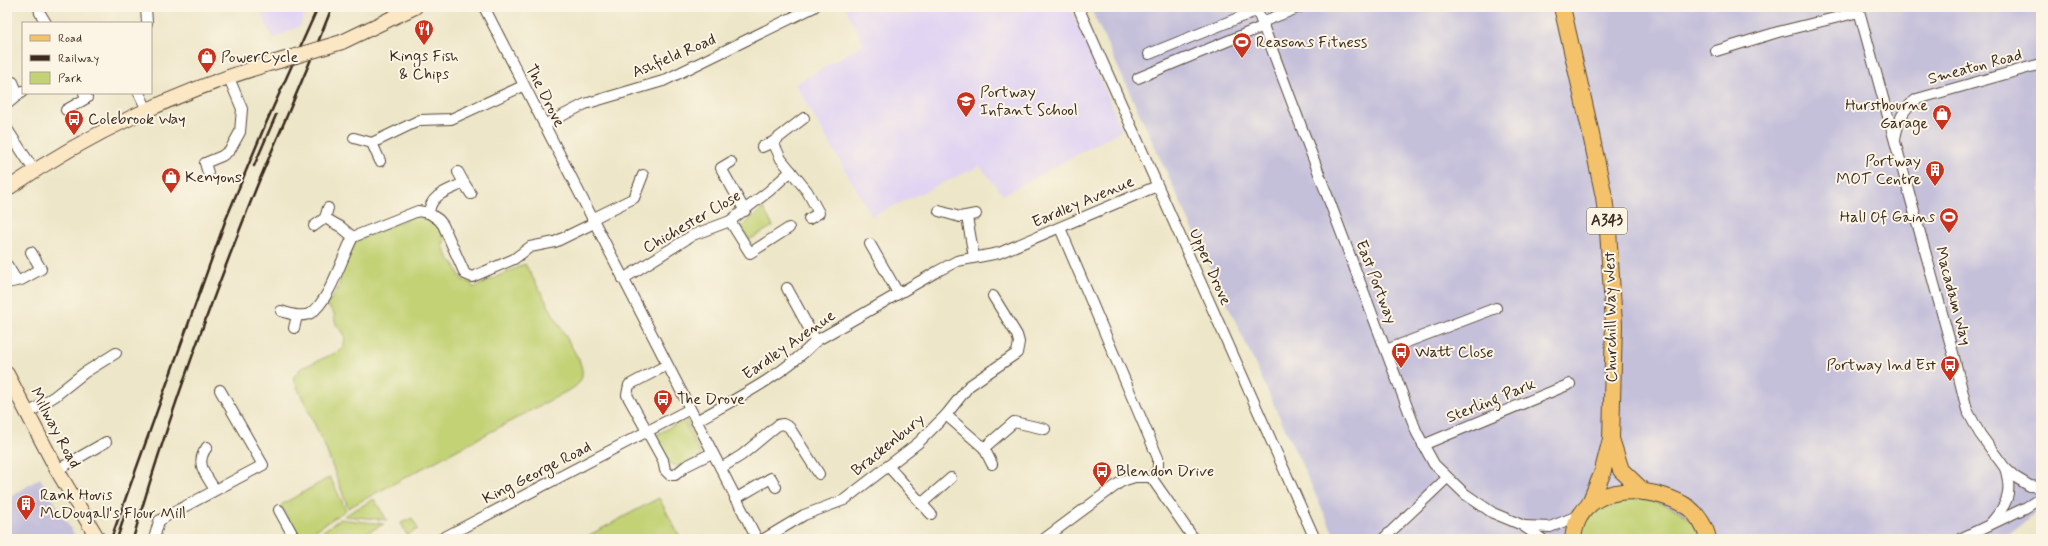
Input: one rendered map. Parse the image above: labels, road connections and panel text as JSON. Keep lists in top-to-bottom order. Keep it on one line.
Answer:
{"streets":{"main road":["A343","Churchill Way West","Millway Road"],"street":["Ashfield Road","Smeaton Road","The Drove","Eardley Avenue","Chichester Close","Upper Drove","East Portway","Macadam Way","Sterling Park","Brackenbury","King George Road"]},"crossings":[["Ashfield Road","The Drove"],["Smeaton Road","Macadam Way"],["The Drove","Eardley Avenue"],["The Drove","Chichester Close"],["The Drove","King George Road"],["Eardley Avenue","Upper Drove"],["East Portway","Sterling Park"]],"places":{"restaurant":["Kings Fish & Chips"],"sports":["Reasons Fitness","Hall Of Gains"],"shop":["PowerCycle","Hurstbourne Garage","Kenyons"],"school or university":["Portway Infant School"],"bus stop":["Colebrook Way","Watt Close","Portway Ind Est","The Drove","Blendon Drive"],"building":["Portway MOT Centre","Rank Hovis McDougall's Flour Mill"]},"legend":["Road","Railway","Park"]}
